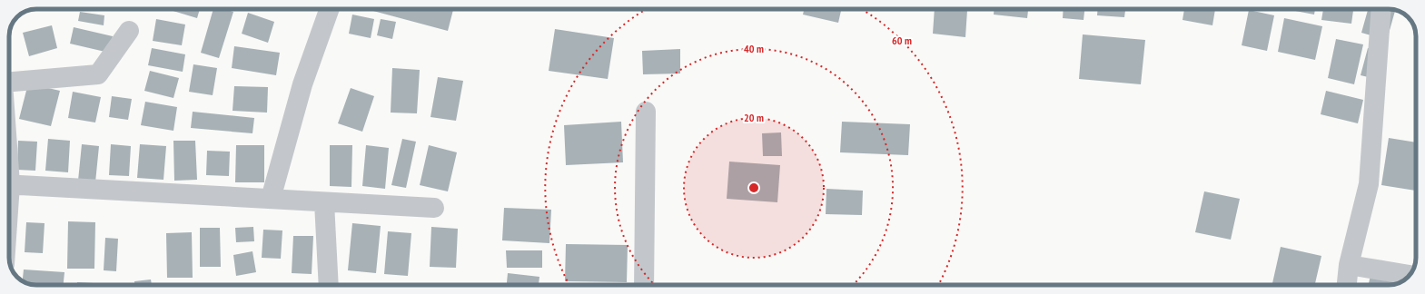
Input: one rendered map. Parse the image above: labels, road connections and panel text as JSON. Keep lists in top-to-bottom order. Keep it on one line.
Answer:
{"rings":["60 m","40 m","20 m"]}
